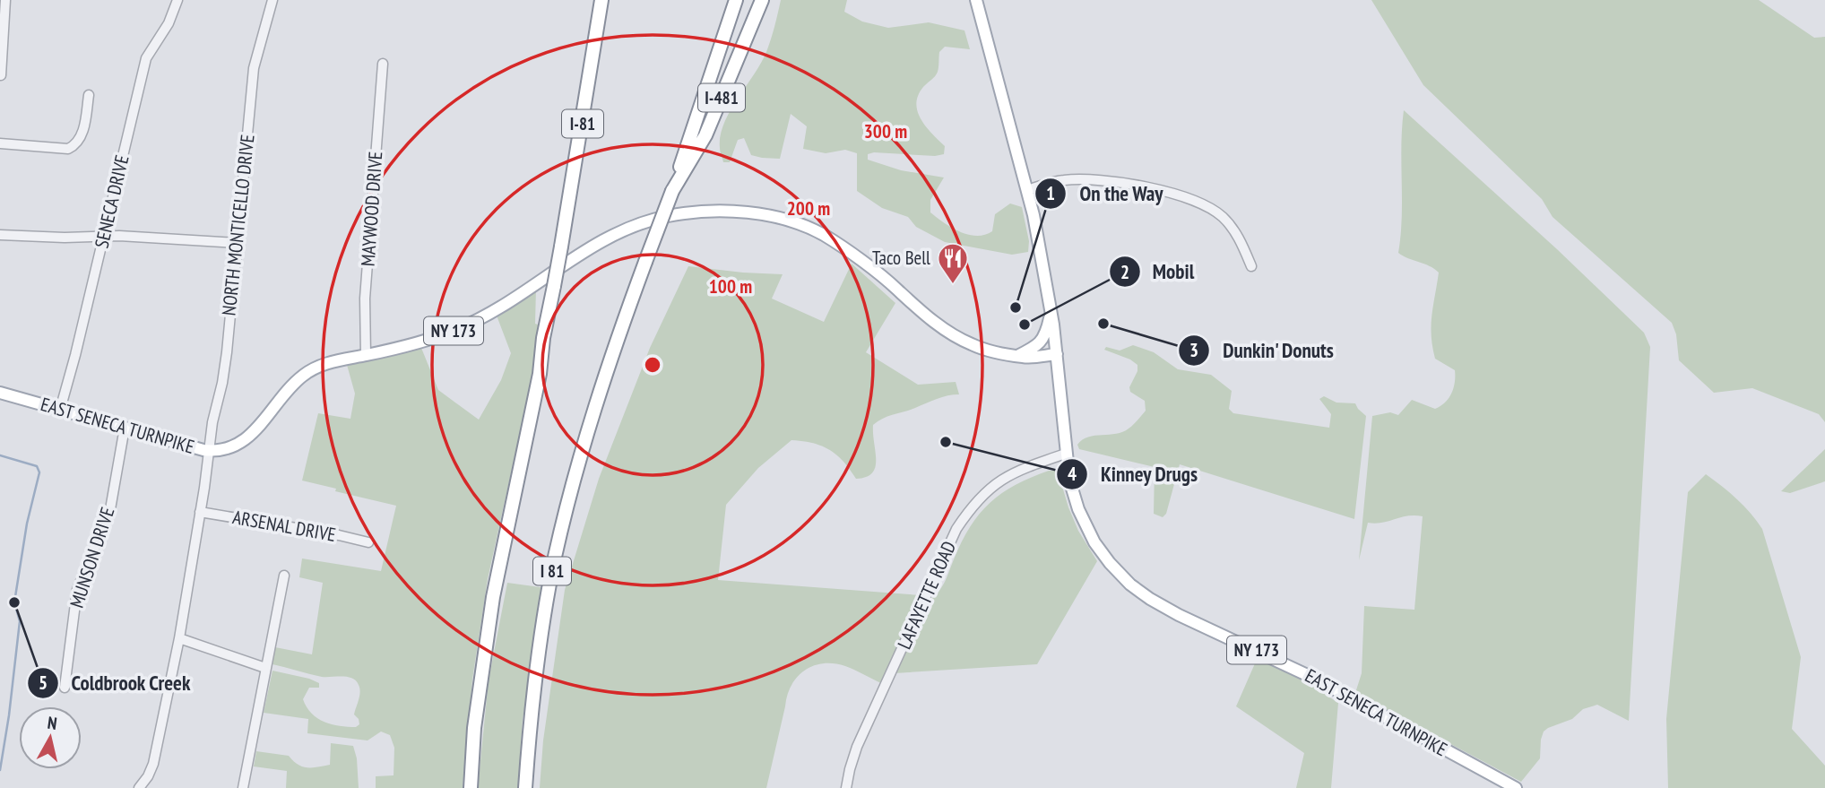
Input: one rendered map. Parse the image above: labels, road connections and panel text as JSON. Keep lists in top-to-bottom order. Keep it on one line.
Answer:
{"streets":{"highway":["I-481","I-81","I 81"],"main road":["NY 173","EAST SENECA TURNPIKE"],"street":["SENECA DRIVE","MAYWOOD DRIVE","NORTH MONTICELLO DRIVE","ARSENAL DRIVE","MUNSON DRIVE","LAFAYETTE ROAD"]},"crossings":[["I-481","I 81"],["SENECA DRIVE","EAST SENECA TURNPIKE"],["MAYWOOD DRIVE","EAST SENECA TURNPIKE"],["NORTH MONTICELLO DRIVE","EAST SENECA TURNPIKE"],["NORTH MONTICELLO DRIVE","ARSENAL DRIVE"],["EAST SENECA TURNPIKE","MUNSON DRIVE"],["EAST SENECA TURNPIKE","LAFAYETTE ROAD"]],"places":{"restaurant":["Taco Bell"],"other":["On the Way","Dunkin' Donuts","Mobil","Kinney Drugs","Coldbrook Creek"]},"north":"top","rings":["300 m","200 m","100 m"]}
